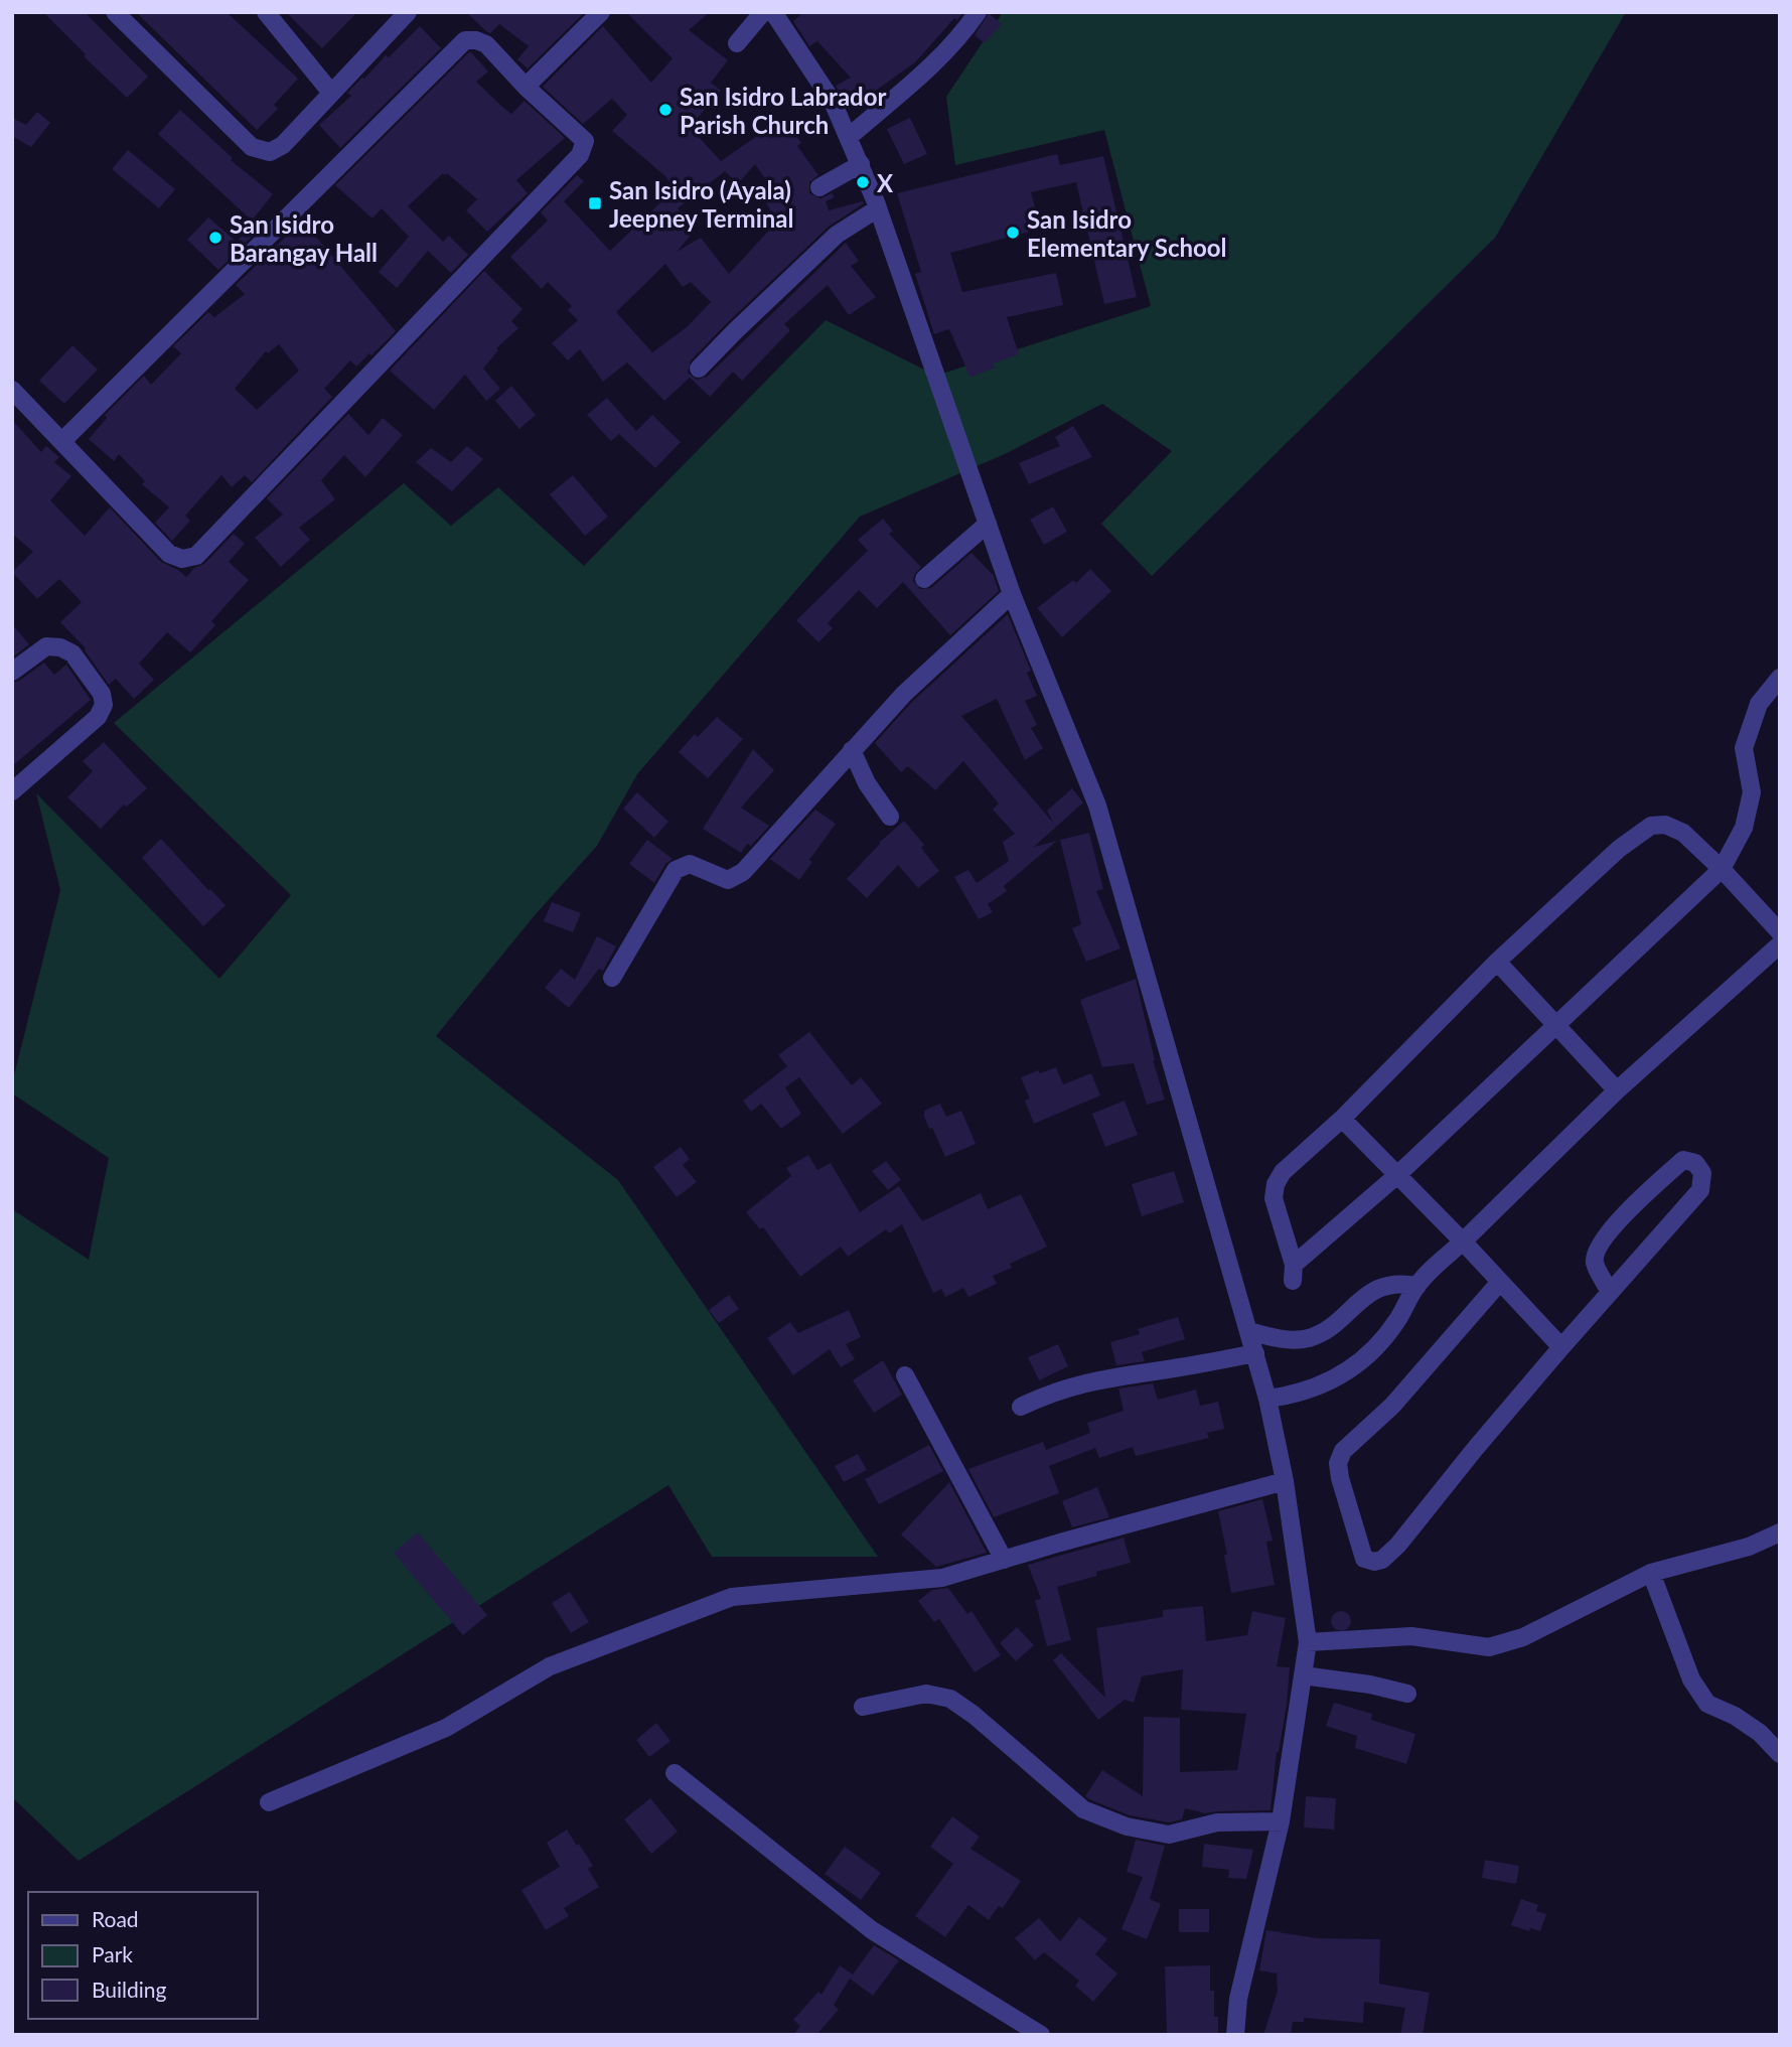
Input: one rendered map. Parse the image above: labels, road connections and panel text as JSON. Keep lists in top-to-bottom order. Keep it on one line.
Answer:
{"places":{"other":["San Isidro Labrador Parish Church","X","San Isidro Elementary School","San Isidro Barangay Hall"],"transit":["San Isidro (Ayala) Jeepney Terminal"]},"legend":["Road","Park","Building"]}
